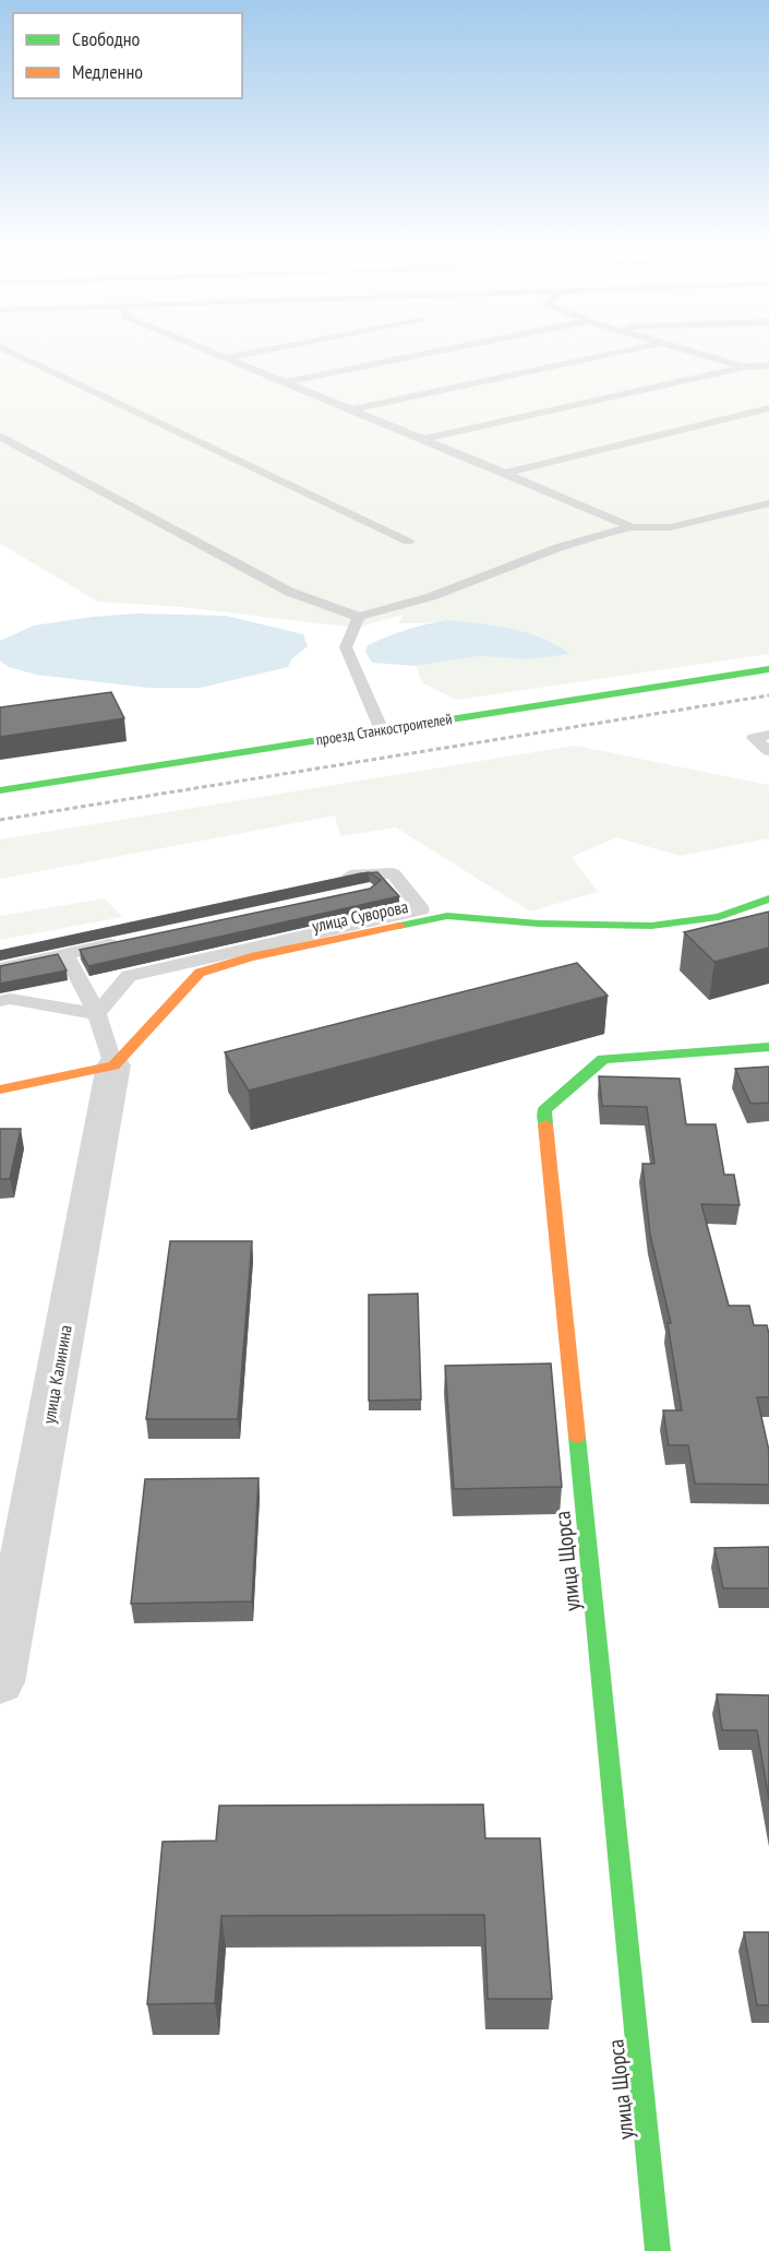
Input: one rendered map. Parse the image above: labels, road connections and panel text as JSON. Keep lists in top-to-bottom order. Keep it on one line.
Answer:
{"streets":{"street":["проезд Станкостроителей","улица Суворова","улица Калинина","улица Щорса"]},"crossings":[["улица Суворова","улица Калинина"]],"legend":["Свободно","Медленно"]}
